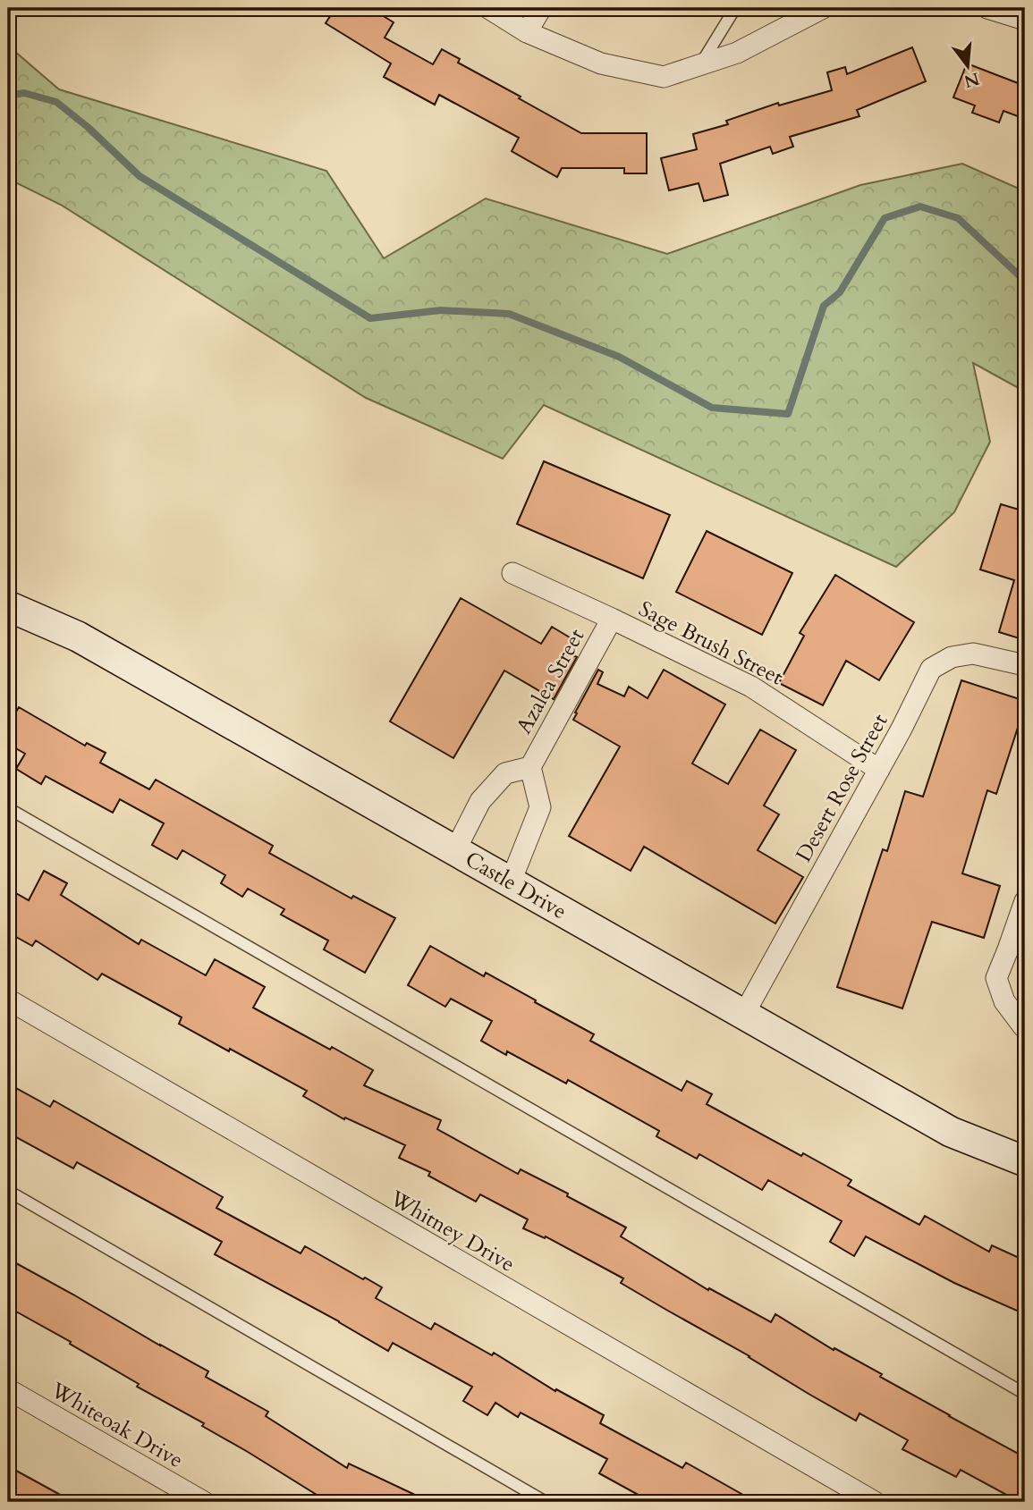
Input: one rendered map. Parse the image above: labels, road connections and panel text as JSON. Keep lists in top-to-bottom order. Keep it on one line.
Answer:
{"streets":{"main road":["Castle Drive"],"street":["Sage Brush Street","Azalea Street","Desert Rose Street","Whitney Drive","Whiteoak Drive"]},"crossings":[["Sage Brush Street","Azalea Street"],["Sage Brush Street","Desert Rose Street"],["Azalea Street","Castle Drive"],["Desert Rose Street","Castle Drive"]],"north":"bottom"}
